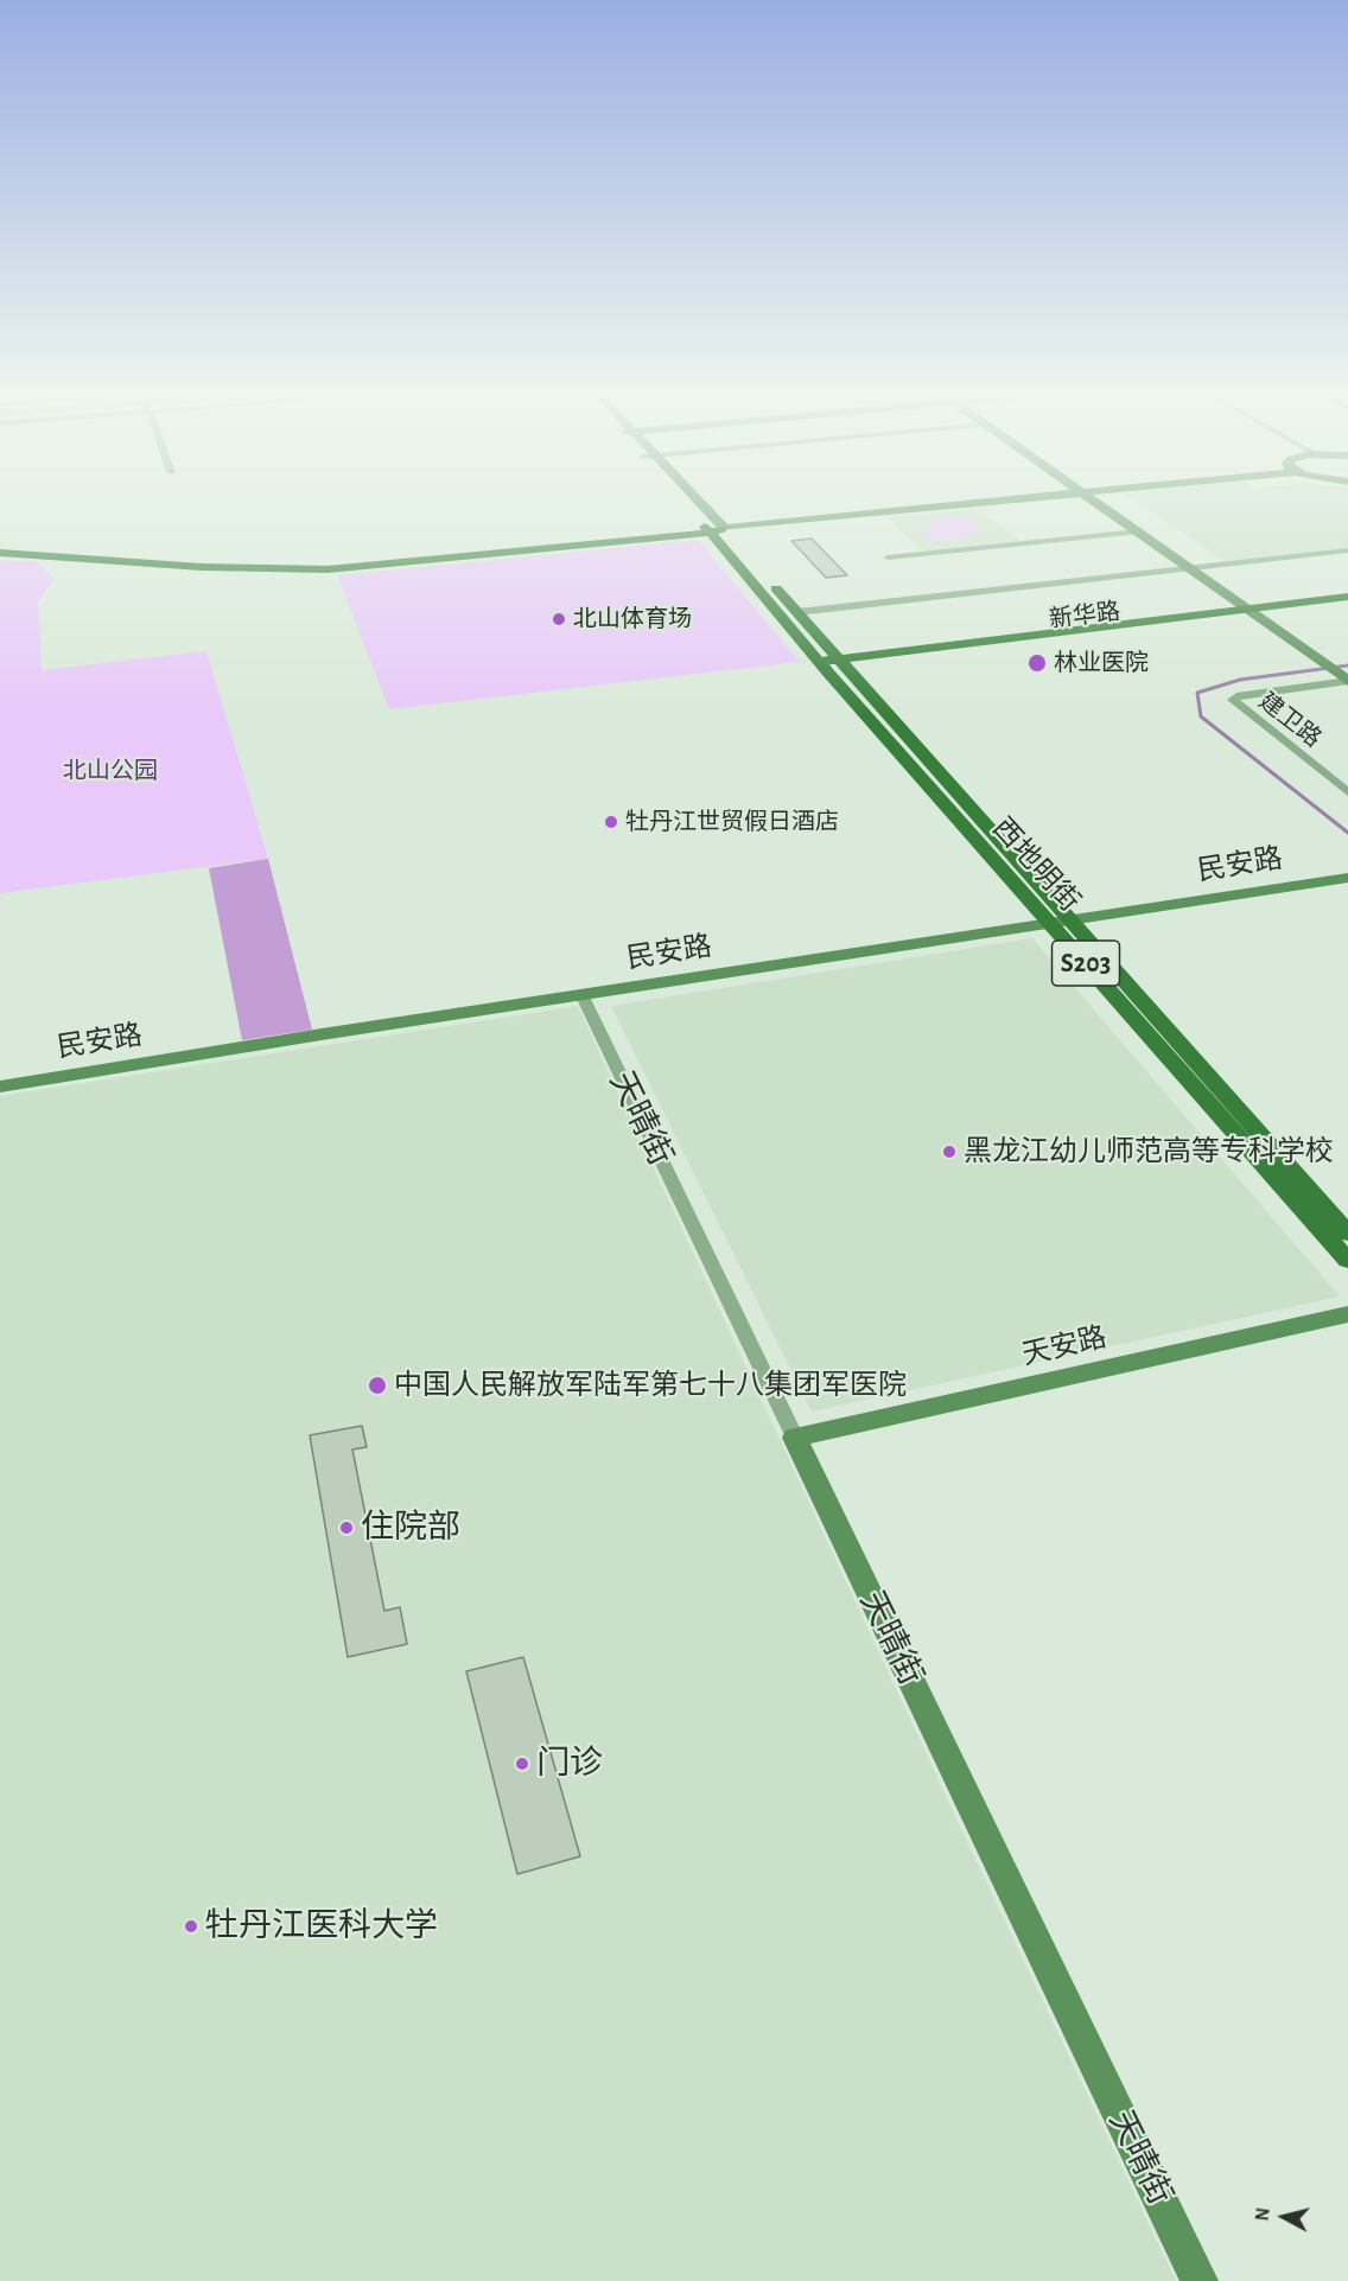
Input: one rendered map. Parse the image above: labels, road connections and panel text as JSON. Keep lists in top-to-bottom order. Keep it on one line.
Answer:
{"streets":{"main road":["新华路","西地明街","S203"],"street":["建卫路","民安路","天晴街","天安路"]},"crossings":[["新华路","西地明街"],["新华路","S203"],["西地明街","民安路"],["西地明街","S203"],["民安路","天晴街"],["天晴街","天安路"]],"parks":["北山公园"],"places":["北山体育场","林业医院","牡丹江世贸假日酒店","黑龙江幼儿师范高等专科学校","中国人民解放军陆军第七十八集团军医院","住院部","门诊","牡丹江医科大学"],"north":"left"}
